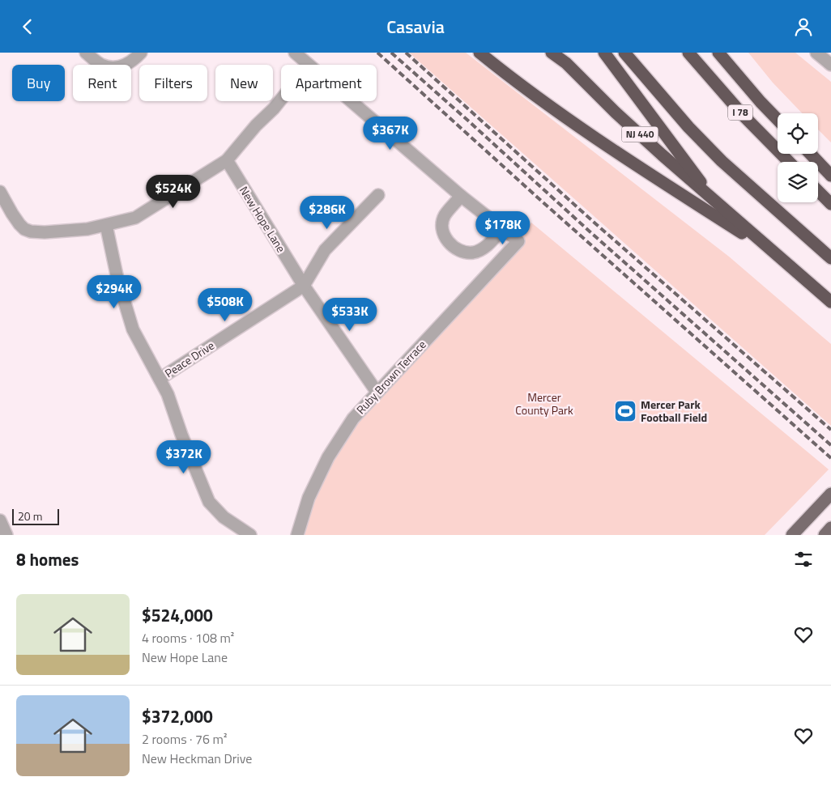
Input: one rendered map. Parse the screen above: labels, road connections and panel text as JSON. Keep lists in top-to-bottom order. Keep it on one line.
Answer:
{"streets":{"highway":["I 78","NJ 440"],"street":["New Hope Lane","Peace Drive","Ruby Brown Terrace"]},"crossings":[["New Hope Lane","Peace Drive"],["New Hope Lane","Ruby Brown Terrace"]],"parks":["Mercer County Park"],"places":{"sports":["Mercer Park Football Field"]},"scale_bar":"20 m","page":{"header":"Casavia","chip":["Buy","Rent","Filters","New","Apartment"],"price":["$367K","$524K","$286K","$178K","$294K","$508K","$533K","$372K"],"scale":"20 m","heading":"8 homes","list":[{"name":"$524,000","note":"4 rooms · 108 m² · New Hope Lane"},{"name":"$372,000","note":"2 rooms · 76 m² · New Heckman Drive"}]}}
